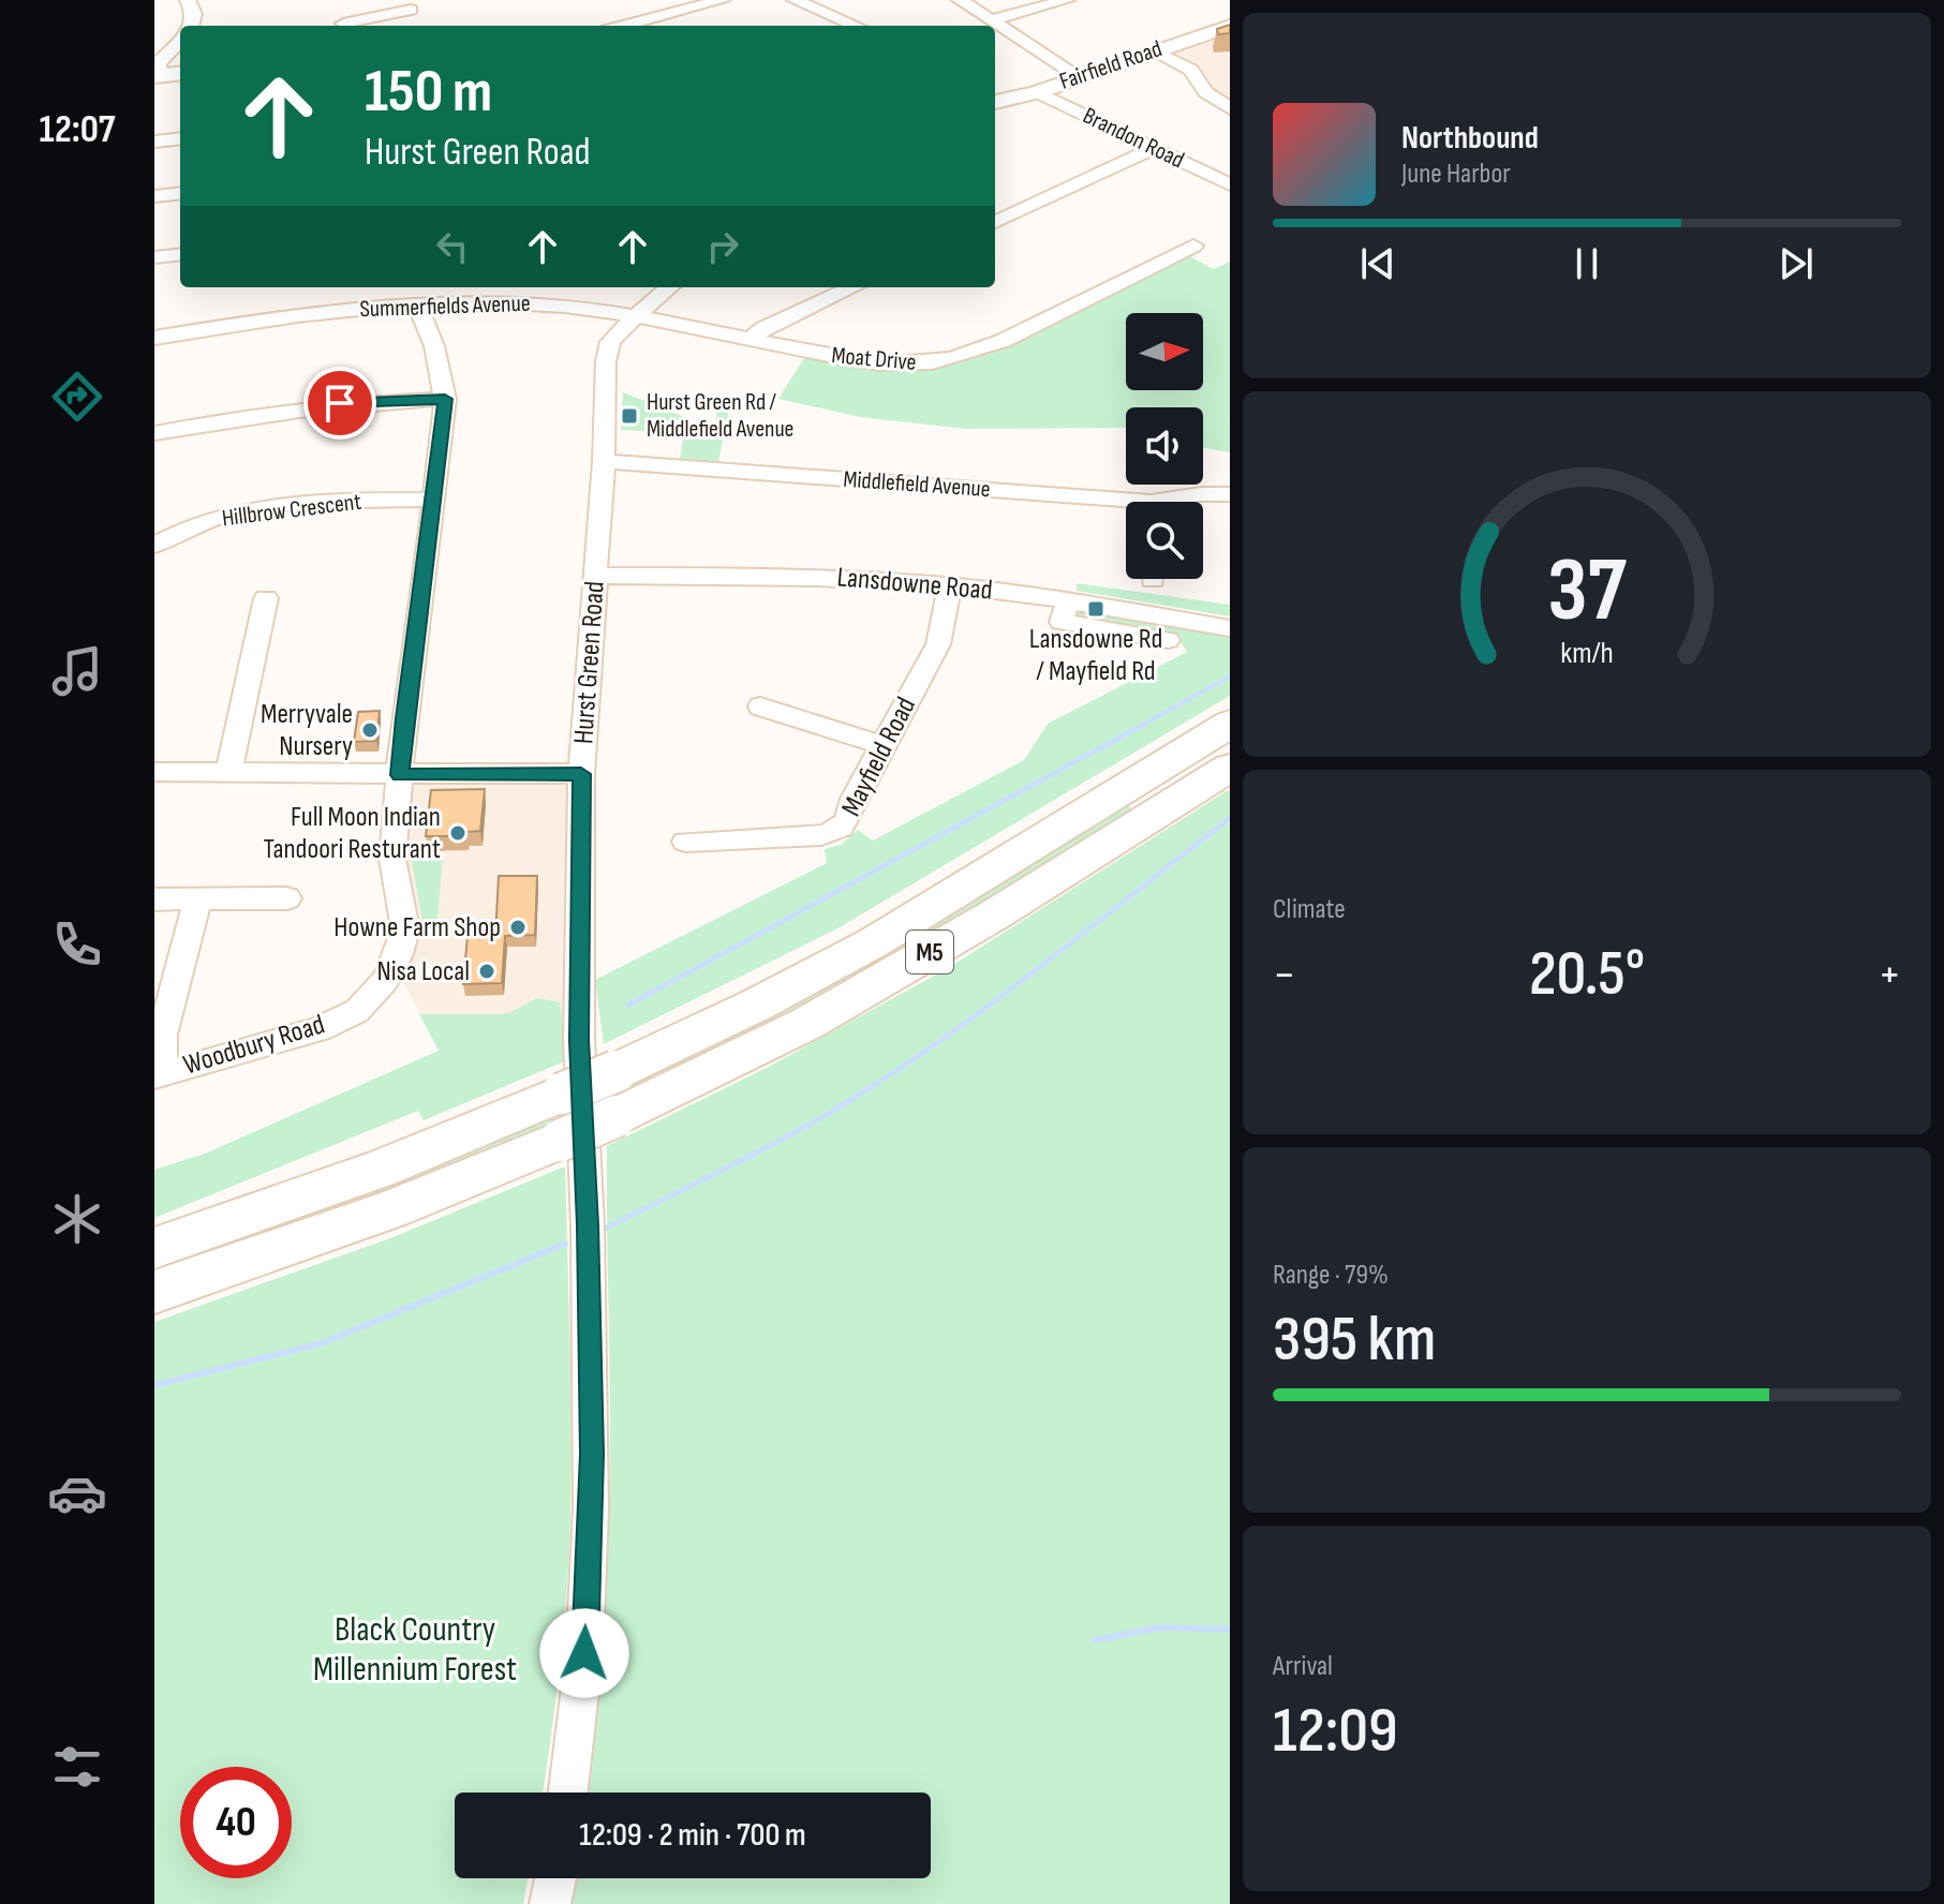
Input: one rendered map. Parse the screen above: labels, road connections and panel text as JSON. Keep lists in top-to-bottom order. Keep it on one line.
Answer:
{"streets":{"highway":["M5"],"main road":["Fairfield Road"],"street":["Brandon Road","Summerfields Avenue","Moat Drive","Middlefield Avenue","Hillbrow Crescent","Lansdowne Road","Hurst Green Road","Mayfield Road","Woodbury Road"]},"crossings":[["Fairfield Road","Brandon Road"],["Summerfields Avenue","Moat Drive"],["Summerfields Avenue","Hurst Green Road"],["Summerfields Avenue","Woodbury Road"],["Moat Drive","Hurst Green Road"],["Middlefield Avenue","Hurst Green Road"],["Hillbrow Crescent","Woodbury Road"],["Lansdowne Road","Hurst Green Road"],["Lansdowne Road","Mayfield Road"],["Hurst Green Road","M5"]],"parks":["Black Country Millennium Forest"],"places":{"transit":["Hurst Green Rd / Middlefield Avenue","Lansdowne Rd / Mayfield Rd"],"other":["Merryvale Nursery","Full Moon Indian Tandoori Resturant","Howne Farm Shop","Nisa Local"]},"north":"right","page":{"tabs":"12:07","turn":["150 m","Hurst Green Road"],"song":["Northbound","June Harbor"],"tile":["Climate",["Range · 79%","395 km"],["Arrival","12:09"]],"heat":["−","20.5°","+"],"limit":"40","trip":"12:09 · 2 min · 700 m","gauge":["37","km/h"]}}
